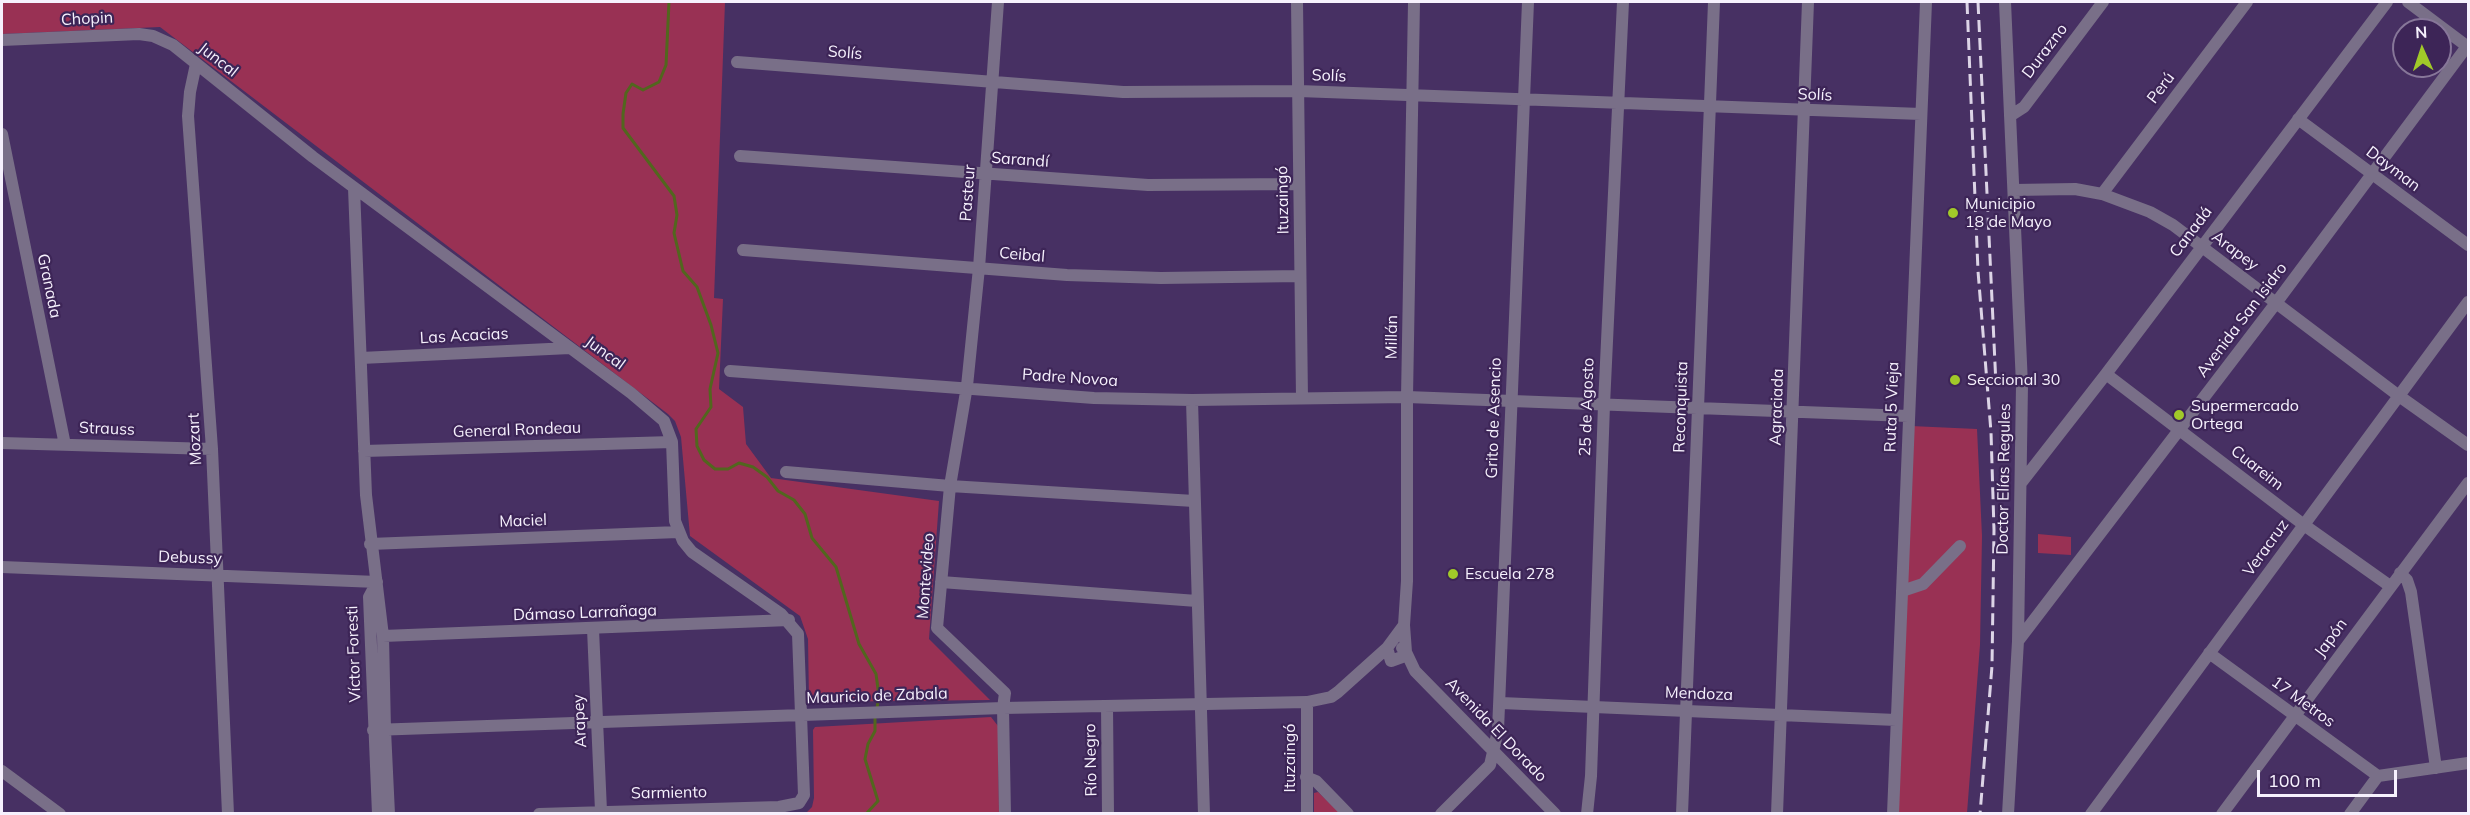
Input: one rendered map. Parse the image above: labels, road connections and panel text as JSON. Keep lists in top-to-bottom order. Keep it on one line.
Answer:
{"streets":{"street":["Chopin","Durazno","Solís","Juncal","Perú","Sarandí","Dayman","Pasteur","Ituzaingó","Canadá","Arapey","Ceibal","Granada","Avenida San Isidro","Las Acacias","Millán","Padre Novoa","25 de Agosto","Reconquista","Agraciada","Ruta 5 Vieja","Grito de Asencio","Strauss","General Rondeau","Mozart","Cuareim","Doctor Elías Regules","Maciel","Veracruz","Debussy","Montevideo","Dámaso Larrañaga","Japón","Víctor Foresti","Mendoza","Mauricio de Zabala","17 Metros","Avenida El Dorado","Río Negro","Sarmiento"]},"crossings":[["Chopin","Juncal"],["Durazno","Doctor Elías Regules"],["Solís","Pasteur"],["Solís","Ituzaingó"],["Solís","Millán"],["Solís","25 de Agosto"],["Solís","Reconquista"],["Solís","Agraciada"],["Solís","Ruta 5 Vieja"],["Solís","Grito de Asencio"],["Juncal","Las Acacias"],["Juncal","General Rondeau"],["Juncal","Mozart"],["Juncal","Maciel"],["Perú","Arapey"],["Sarandí","Pasteur"],["Sarandí","Ituzaingó"],["Dayman","Canadá"],["Dayman","Avenida San Isidro"],["Pasteur","Ceibal"],["Pasteur","Padre Novoa"],["Pasteur","Montevideo"],["Ituzaingó","Ceibal"],["Ituzaingó","Padre Novoa"],["Ituzaingó","Mauricio de Zabala"],["Canadá","Arapey"],["Canadá","Cuareim"],["Canadá","Doctor Elías Regules"],["Arapey","Avenida San Isidro"],["Arapey","Doctor Elías Regules"],["Arapey","Veracruz"],["Arapey","Dámaso Larrañaga"],["Arapey","Mauricio de Zabala"],["Arapey","Sarmiento"],["Granada","Strauss"],["Avenida San Isidro","Cuareim"],["Avenida San Isidro","Doctor Elías Regules"],["Millán","Padre Novoa"],["Millán","Mauricio de Zabala"],["Millán","Avenida El Dorado"],["Padre Novoa","Montevideo"],["25 de Agosto","Mendoza"],["Reconquista","Mendoza"],["Agraciada","Mendoza"],["Ruta 5 Vieja","Mendoza"],["Grito de Asencio","Mendoza"],["Grito de Asencio","Avenida El Dorado"],["Strauss","Mozart"],["Mozart","Debussy"],["Cuareim","Veracruz"],["Cuareim","Japón"],["Veracruz","17 Metros"],["Debussy","Víctor Foresti"],["Montevideo","Mauricio de Zabala"],["Dámaso Larrañaga","Víctor Foresti"],["Japón","17 Metros"],["Víctor Foresti","Mauricio de Zabala"],["Mauricio de Zabala","Río Negro"],["Mauricio de Zabala","Sarmiento"]],"places":["Municipio 18 de Mayo","Seccional 30","Supermercado Ortega","Escuela 278"],"scale_bar":"100 m","north":"top"}
